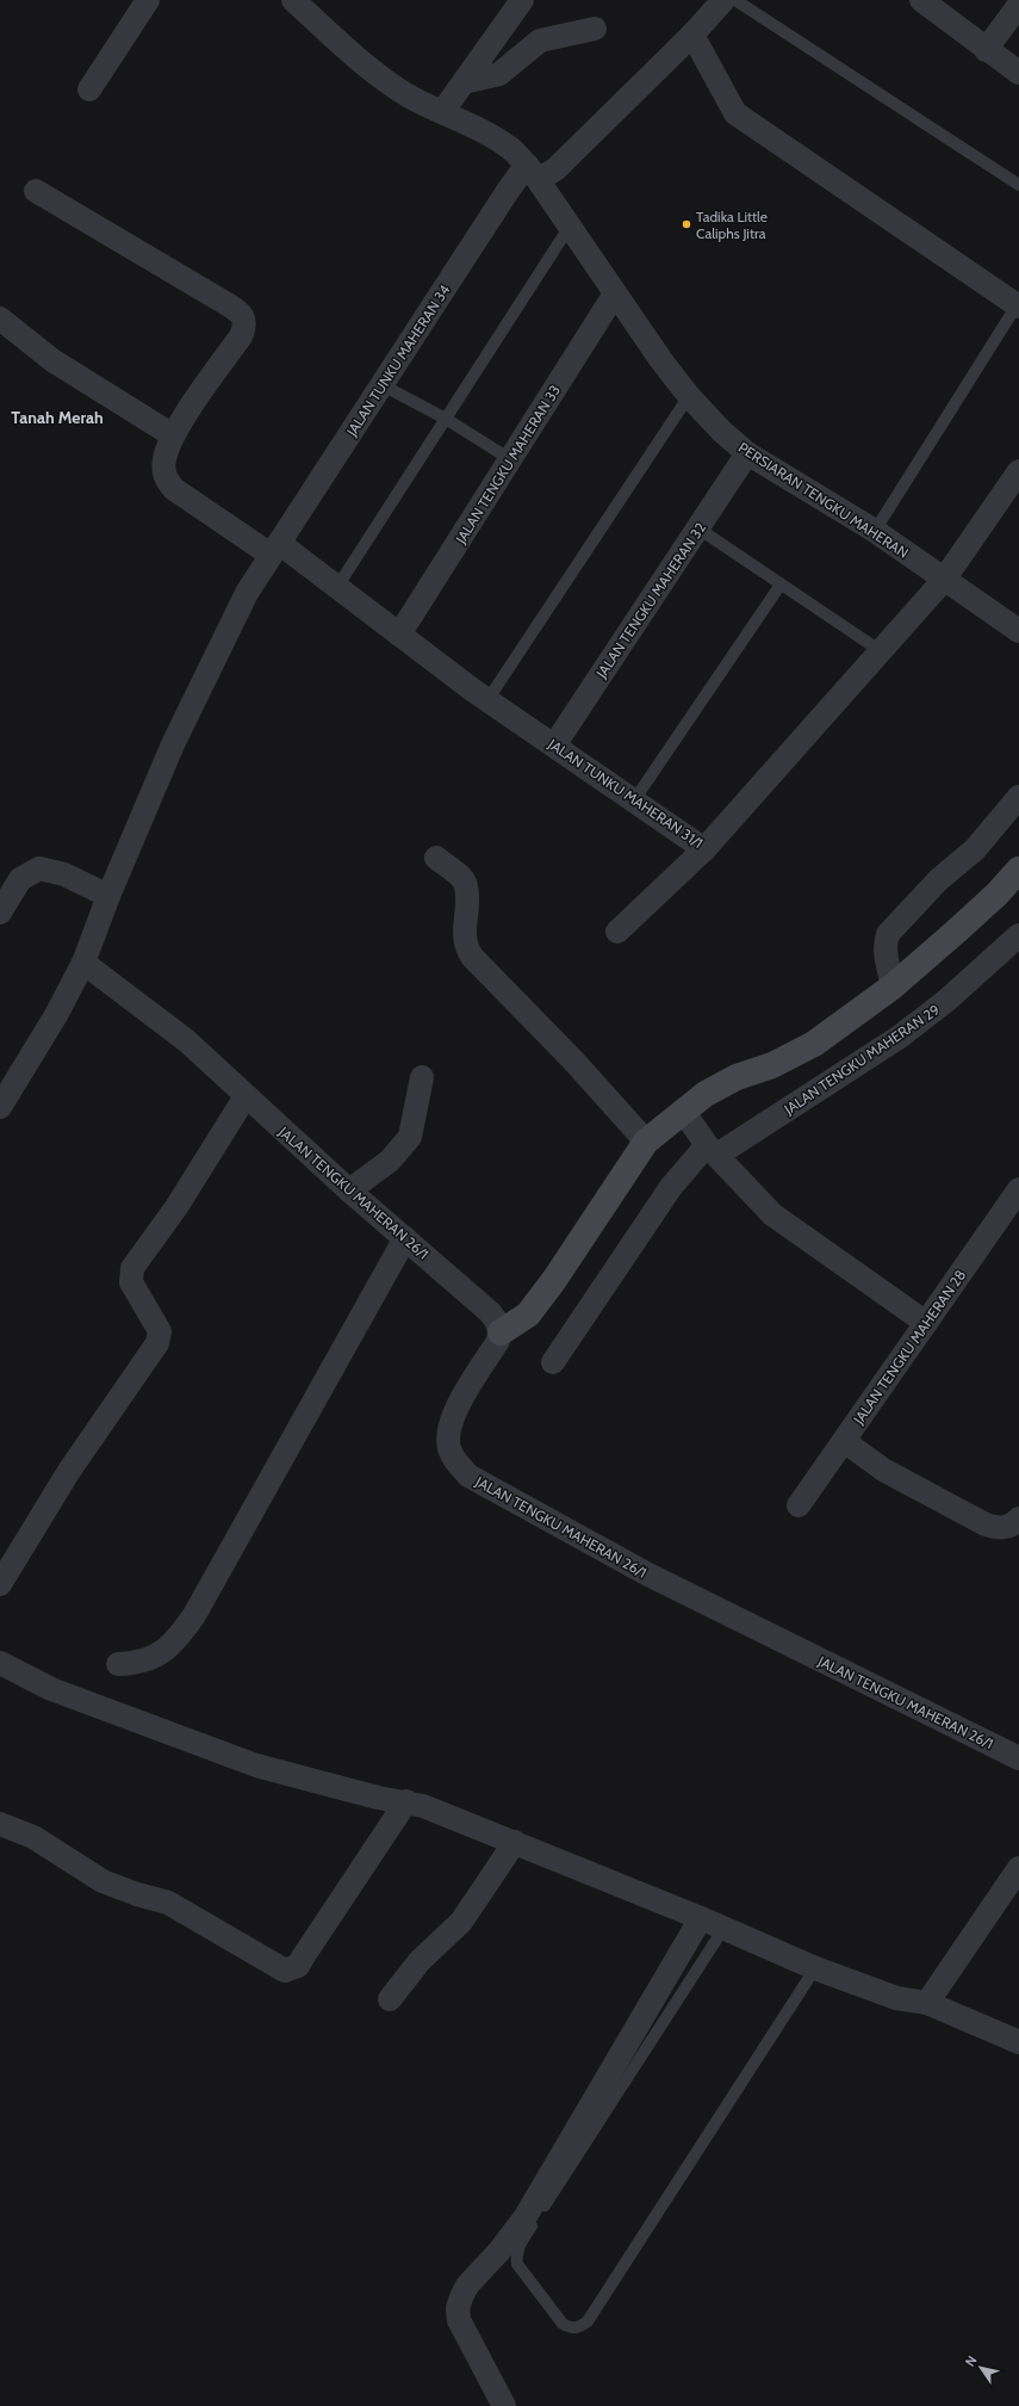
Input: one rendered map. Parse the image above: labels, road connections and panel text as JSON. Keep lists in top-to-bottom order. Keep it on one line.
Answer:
{"streets":{"street":["JALAN TUNKU MAHERAN 34","JALAN TENGKU MAHERAN 33","PERSIARAN TENGKU MAHERAN","JALAN TENGKU MAHERAN 32","JALAN TUNKU MAHERAN 31/1","JALAN TENGKU MAHERAN 29","JALAN TENGKU MAHERAN 26/1","JALAN TENGKU MAHERAN 28"]},"crossings":[["JALAN TUNKU MAHERAN 34","PERSIARAN TENGKU MAHERAN"],["JALAN TUNKU MAHERAN 34","JALAN TUNKU MAHERAN 31/1"],["JALAN TUNKU MAHERAN 34","JALAN TENGKU MAHERAN 26/1"],["JALAN TENGKU MAHERAN 33","PERSIARAN TENGKU MAHERAN"],["JALAN TENGKU MAHERAN 33","JALAN TUNKU MAHERAN 31/1"],["PERSIARAN TENGKU MAHERAN","JALAN TENGKU MAHERAN 32"],["PERSIARAN TENGKU MAHERAN","JALAN TUNKU MAHERAN 31/1"],["JALAN TENGKU MAHERAN 32","JALAN TUNKU MAHERAN 31/1"]],"districts":["Tanah Merah"],"places":["Tadika Little Caliphs Jitra"],"north":"top left"}
